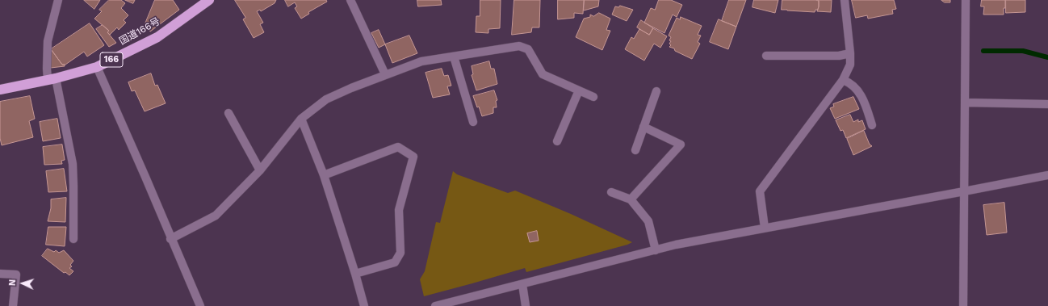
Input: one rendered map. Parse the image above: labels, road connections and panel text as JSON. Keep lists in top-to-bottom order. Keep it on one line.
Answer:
{"streets":{"highway":["国道166号","166"]},"north":"left"}
